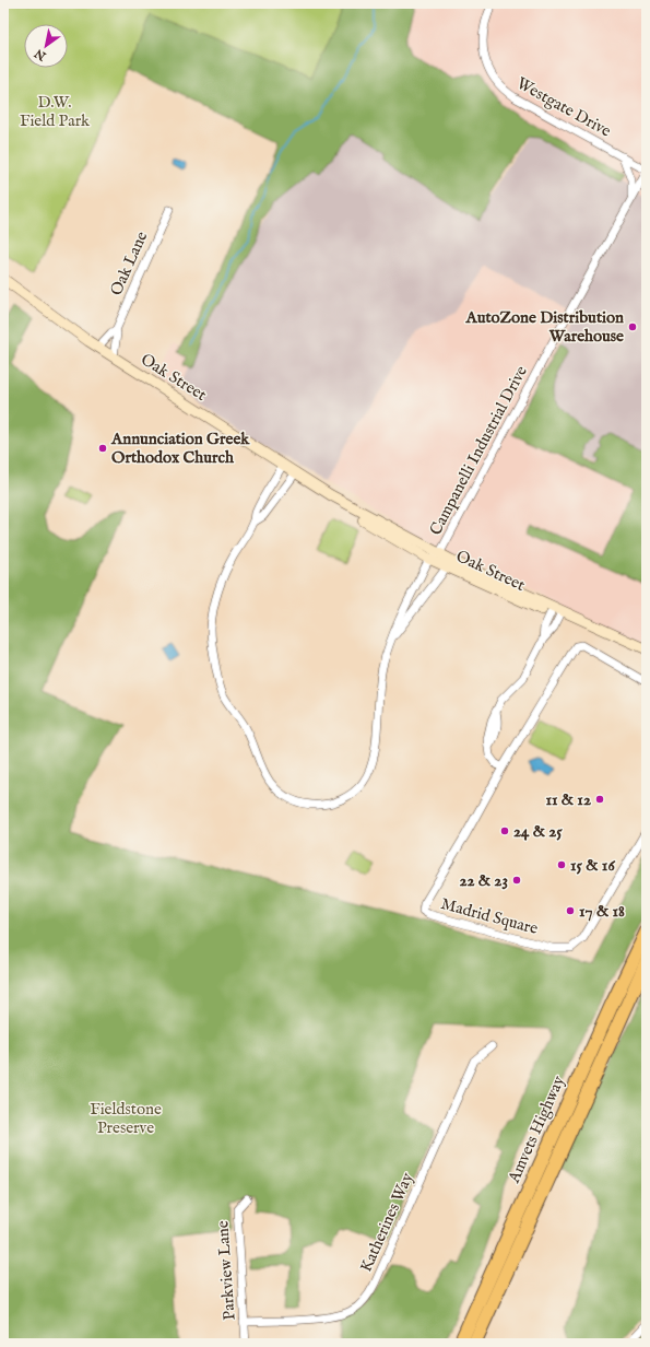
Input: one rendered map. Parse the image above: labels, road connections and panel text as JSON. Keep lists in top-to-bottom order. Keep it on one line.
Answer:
{"streets":{"highway":["Amvets Highway"],"main road":["Oak Street"],"street":["Westgate Drive","Oak Lane","Campanelli Industrial Drive","Madrid Square","Katherines Way","Parkview Lane"]},"crossings":[["Westgate Drive","Campanelli Industrial Drive"],["Oak Lane","Oak Street"],["Oak Street","Campanelli Industrial Drive"],["Katherines Way","Parkview Lane"]],"parks":["D.W. Field Park","Fieldstone Preserve"],"places":["AutoZone Distribution Warehouse","Annunciation Greek Orthodox Church","11 & 12","24 & 25","15 & 16","22 & 23","17 & 18"],"north":"bottom left"}
